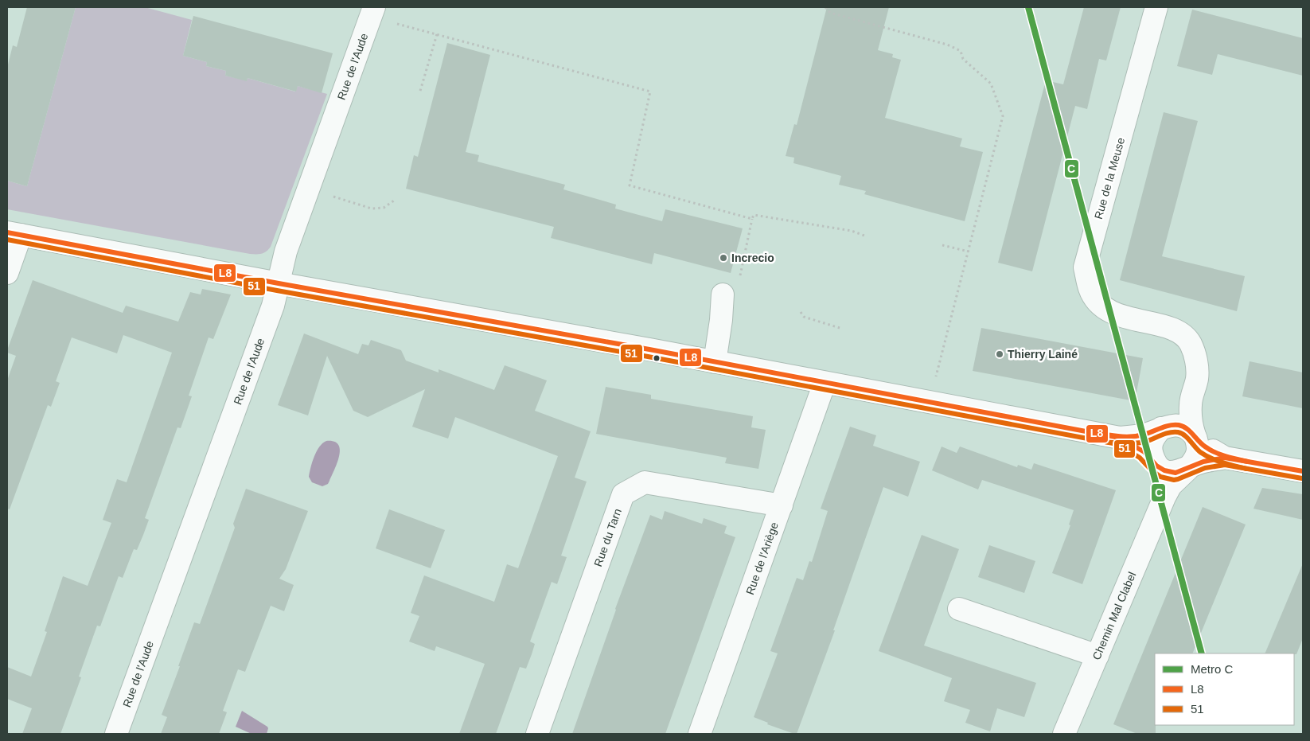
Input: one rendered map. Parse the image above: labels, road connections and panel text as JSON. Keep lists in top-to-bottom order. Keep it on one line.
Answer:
{"streets":{"street":["Rue de l'Aude","Rue de la Meuse","Rue du Tarn","Rue de l'Ariège","Chemin Mal Clabel"]},"crossings":[["Rue de la Meuse","Chemin Mal Clabel"],["Rue du Tarn","Rue de l'Ariège"]],"places":["Increcio","Thierry Lainé"],"lines":["metro line C","transit line L8","transit line 51"],"legend":["Metro C","L8","51"]}
